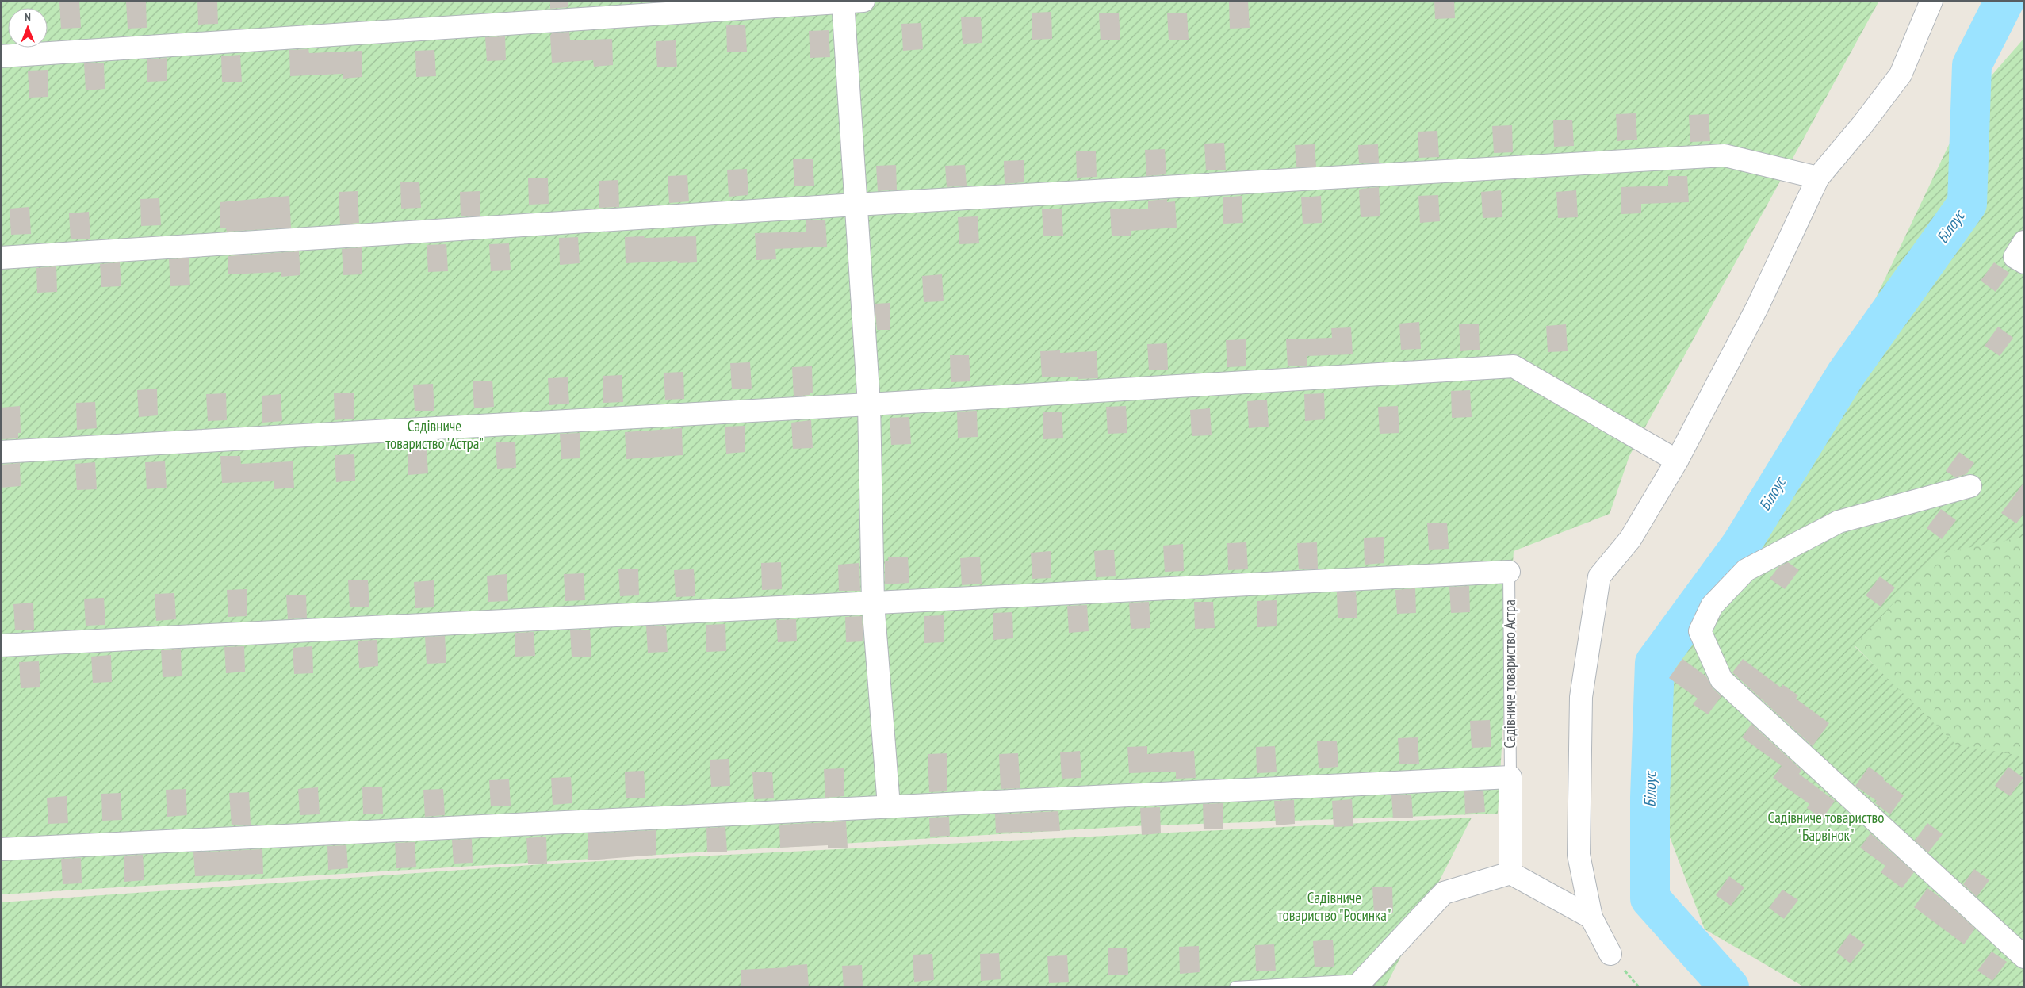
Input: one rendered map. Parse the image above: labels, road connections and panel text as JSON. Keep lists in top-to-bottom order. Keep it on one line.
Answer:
{"streets":{"lane":["Садівниче товариство Астра"]},"water":["Білоус"],"parks":["Садівниче товариство \"Астра\"","Садівниче товариство \"Барвінок\"","Садівниче товариство \"Росинка\""],"north":"top"}
